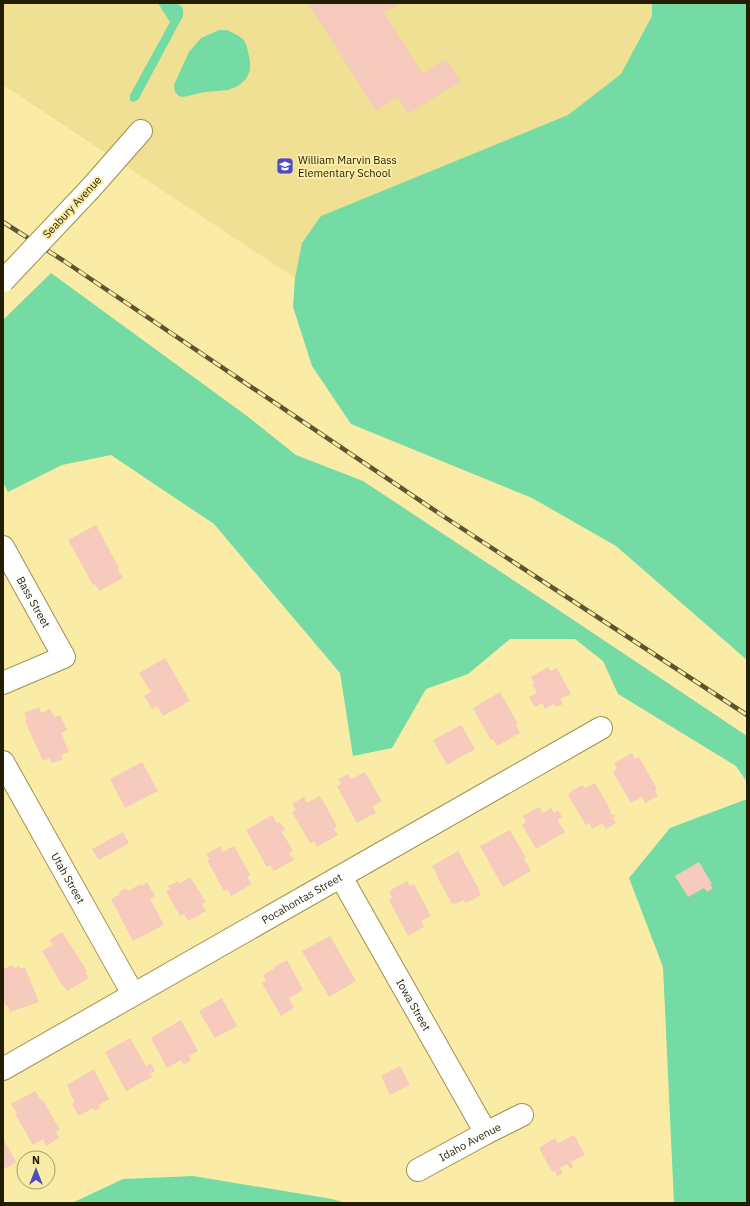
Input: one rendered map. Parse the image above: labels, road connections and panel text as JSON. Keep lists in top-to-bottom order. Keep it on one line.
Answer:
{"streets":{"street":["Seabury Avenue","Bass Street","Utah Street","Pocahontas Street","Iowa Street","Idaho Avenue"]},"crossings":[["Utah Street","Pocahontas Street"],["Pocahontas Street","Iowa Street"],["Iowa Street","Idaho Avenue"]],"places":{"school or university":["William Marvin Bass Elementary School"]},"north":"top"}
